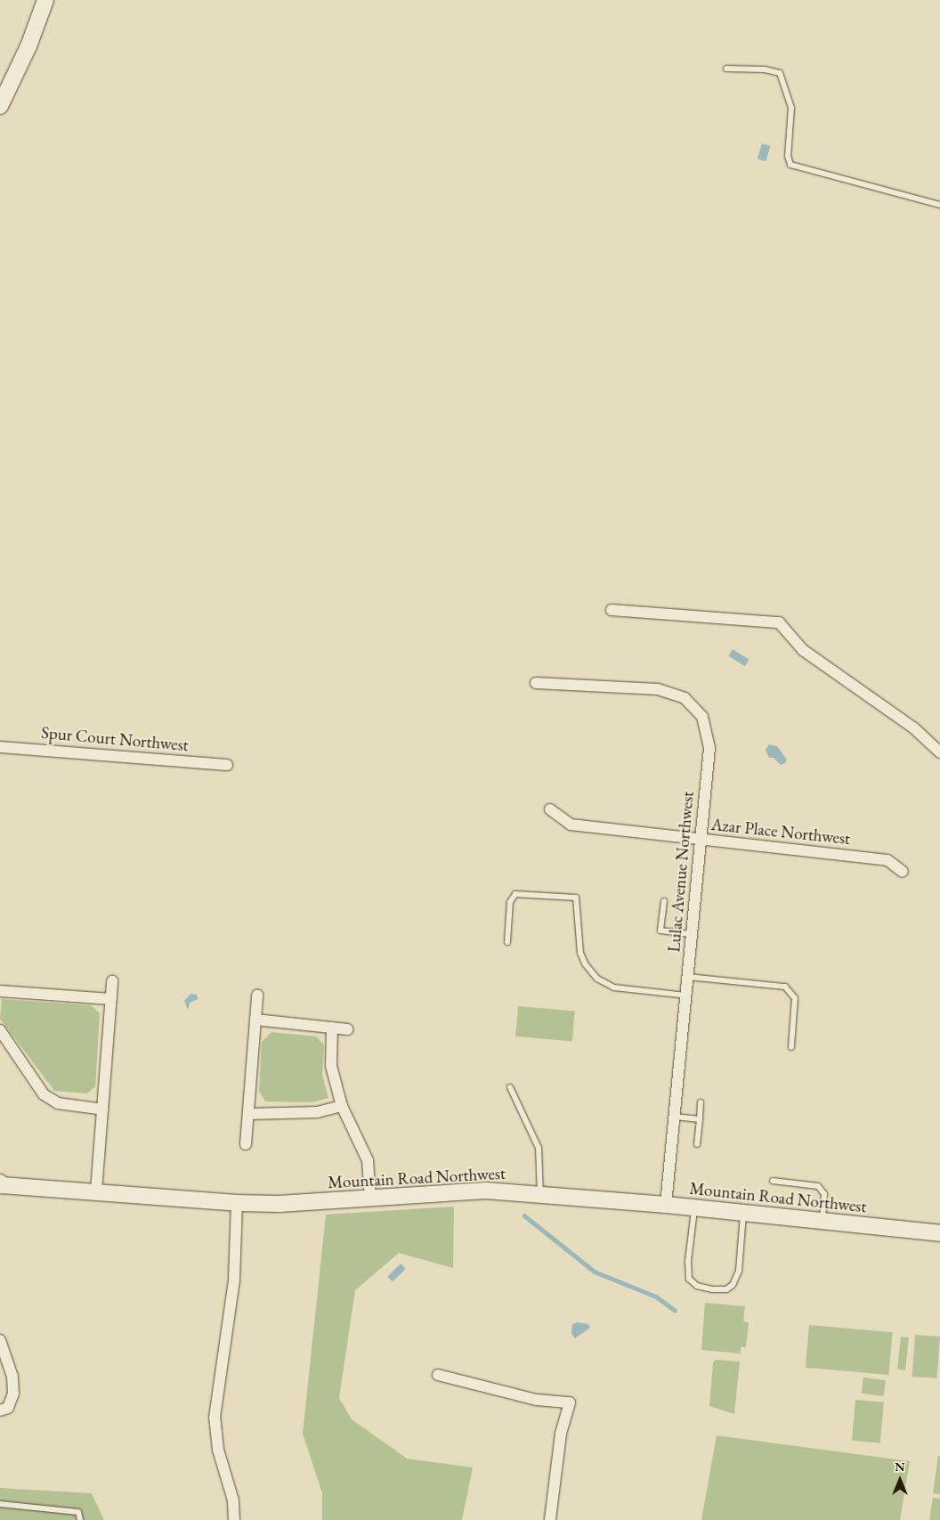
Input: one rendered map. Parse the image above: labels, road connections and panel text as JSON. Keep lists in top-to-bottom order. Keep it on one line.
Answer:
{"streets":{"street":["Spur Court Northwest","Azar Place Northwest","Lulac Avenue Northwest","Mountain Road Northwest"]},"crossings":[["Azar Place Northwest","Lulac Avenue Northwest"],["Lulac Avenue Northwest","Mountain Road Northwest"]],"north":"top"}
